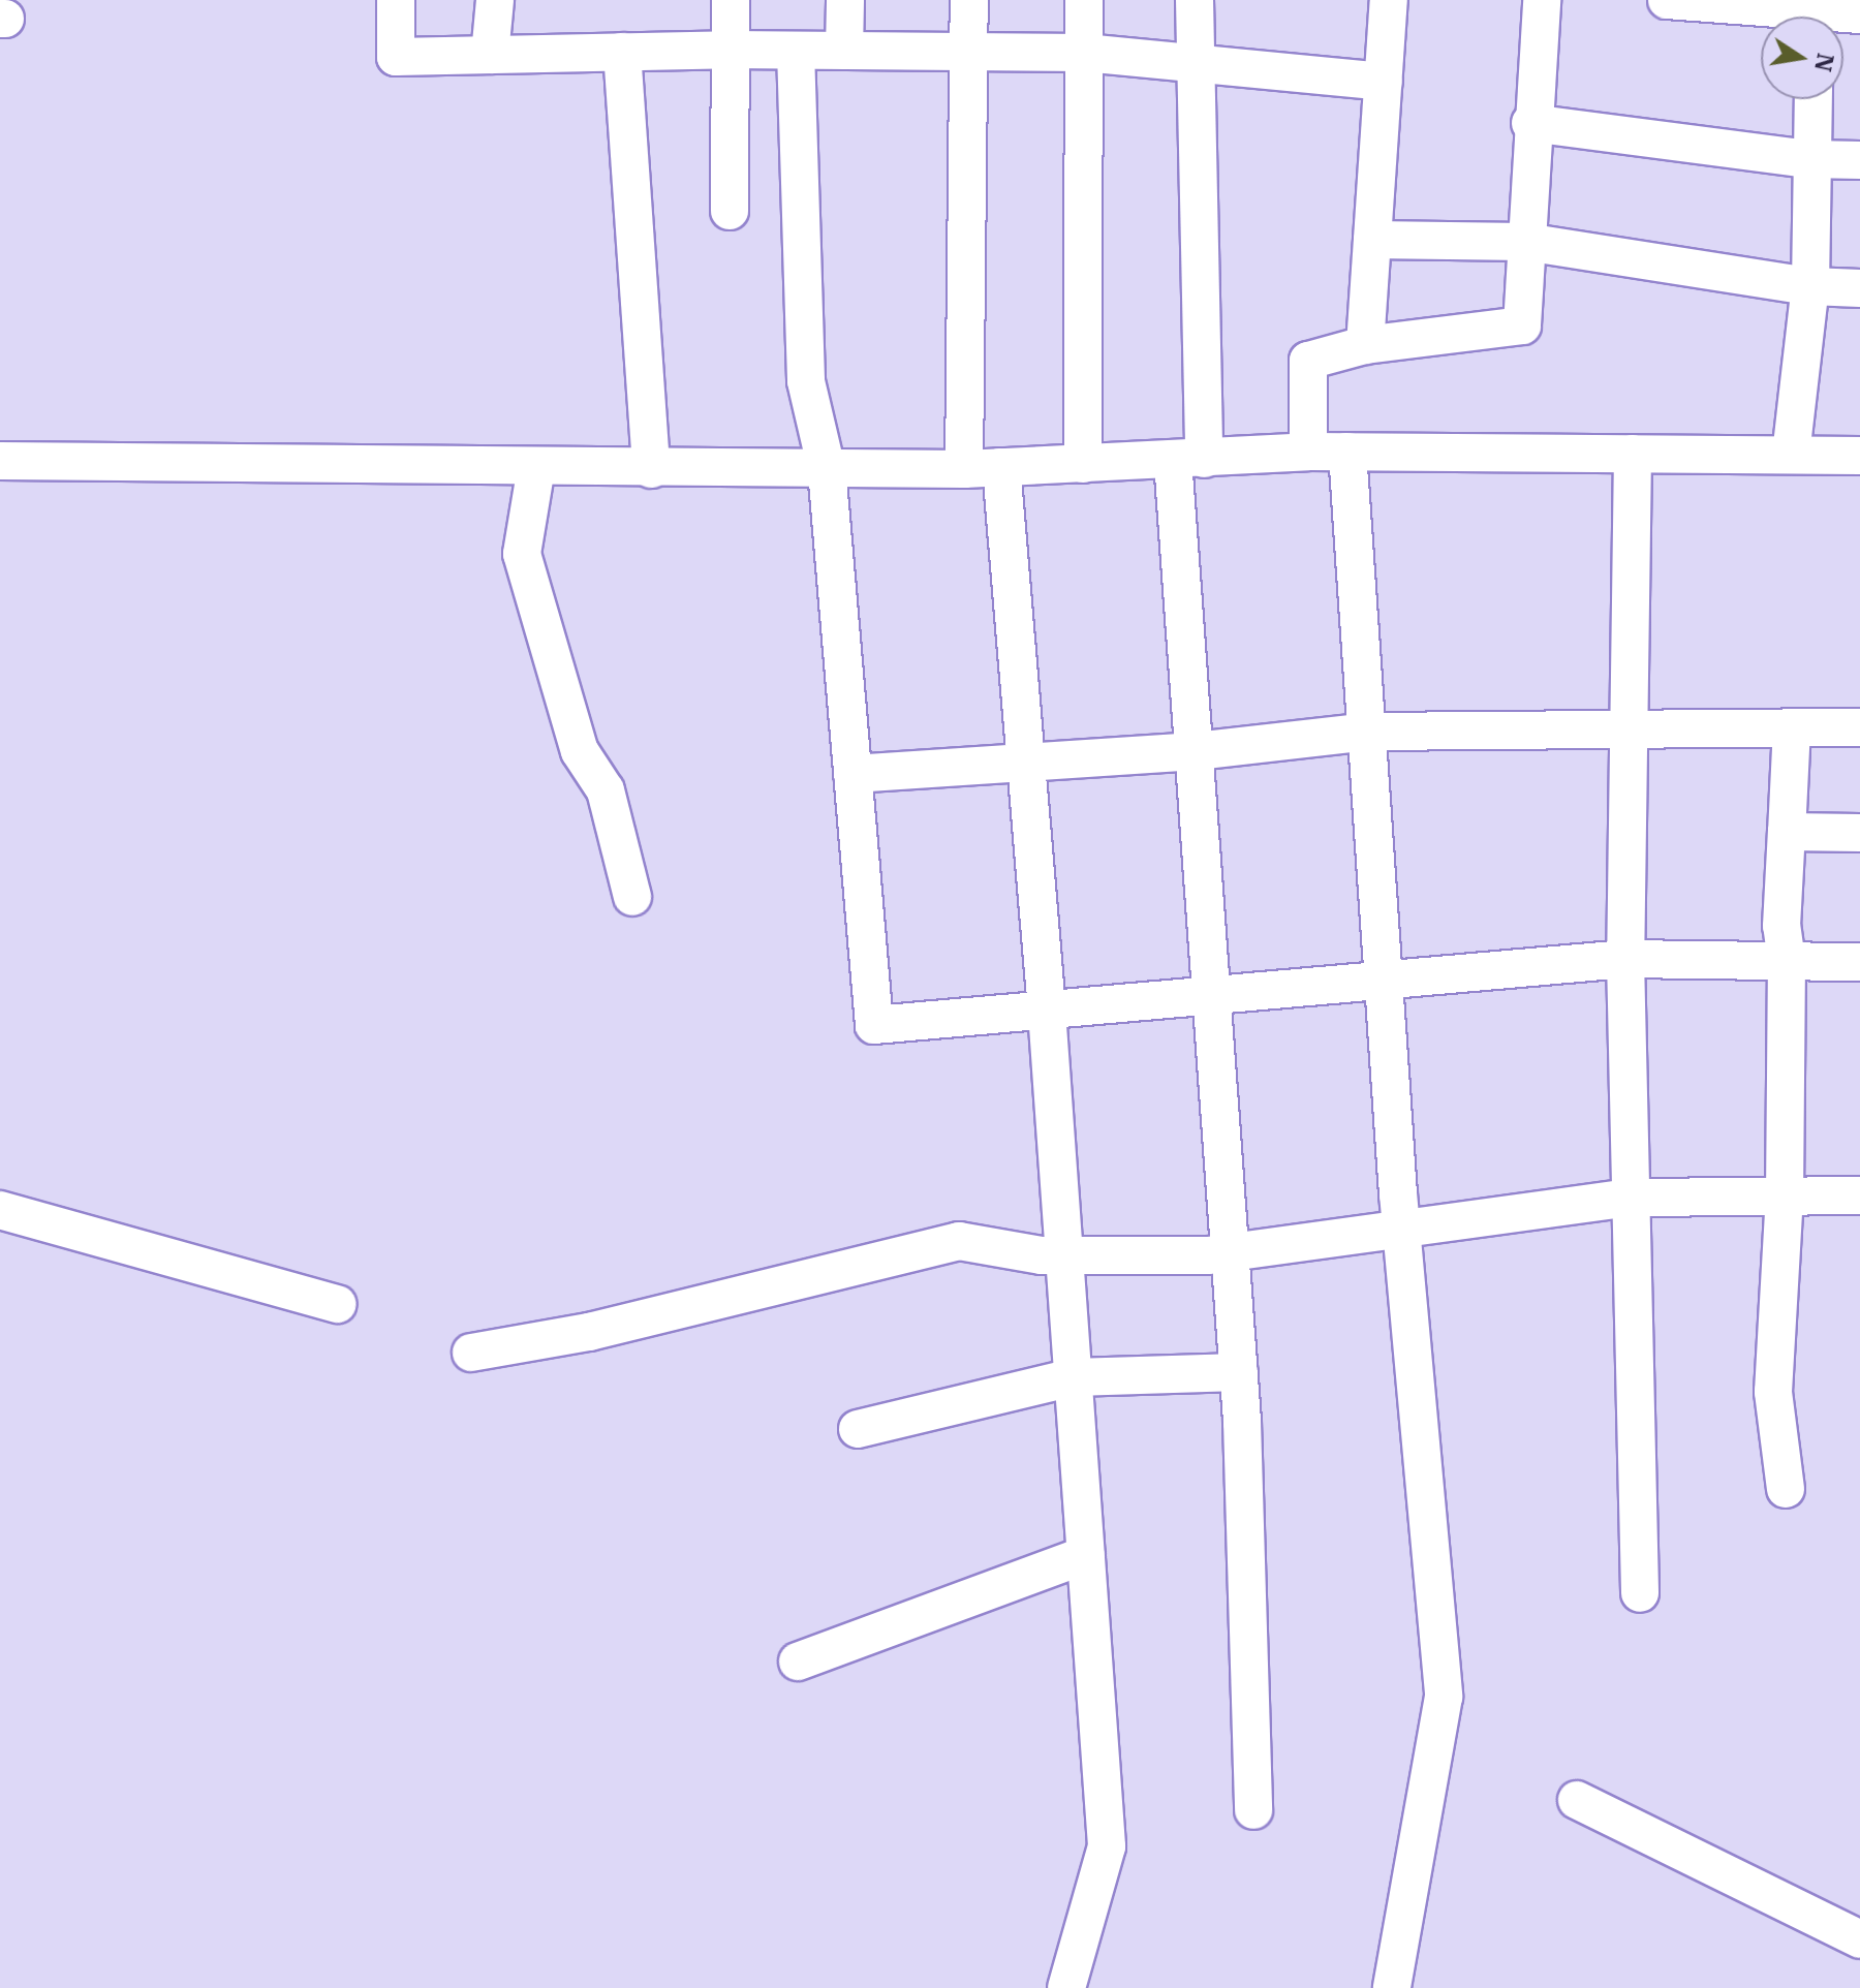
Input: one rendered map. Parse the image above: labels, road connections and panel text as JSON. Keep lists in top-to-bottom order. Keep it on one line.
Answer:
{"north":"right"}
